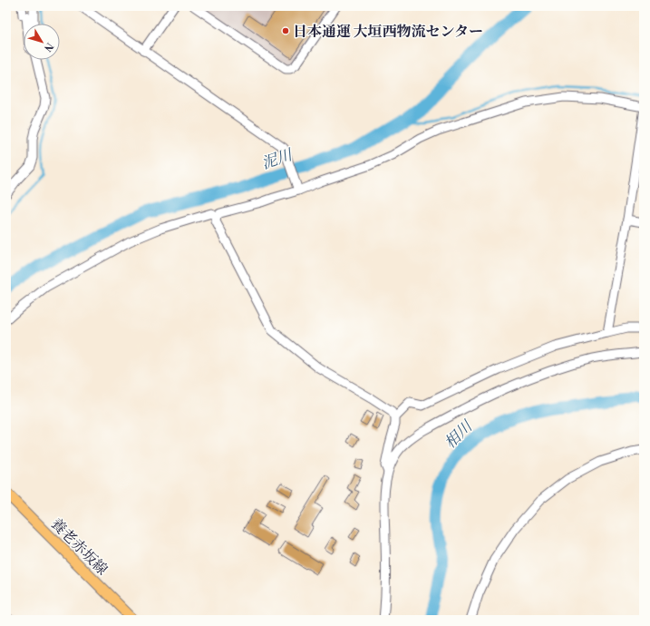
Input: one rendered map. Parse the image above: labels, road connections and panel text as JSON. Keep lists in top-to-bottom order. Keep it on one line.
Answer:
{"streets":{"main road":["養老赤坂線"]},"water":["泥川","相川"],"places":["日本通運 大垣西物流センター"],"north":"bottom right"}
